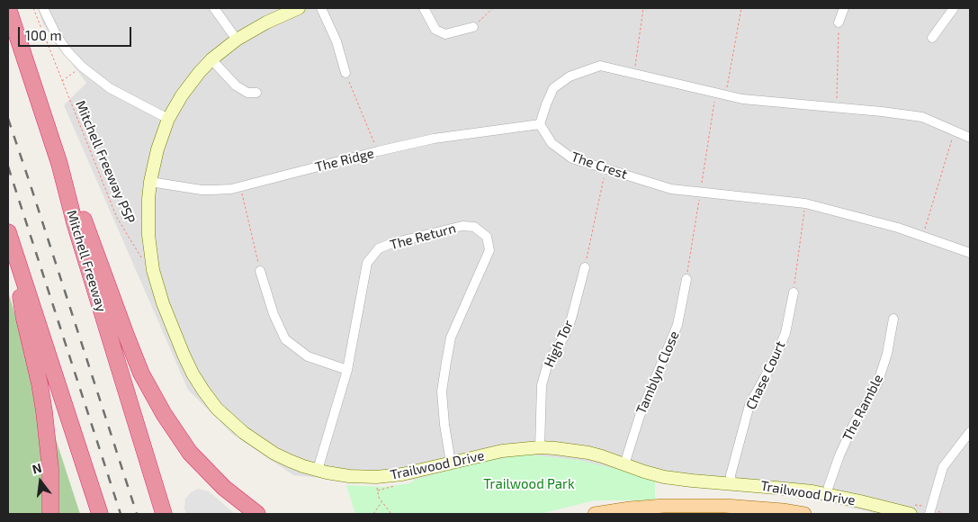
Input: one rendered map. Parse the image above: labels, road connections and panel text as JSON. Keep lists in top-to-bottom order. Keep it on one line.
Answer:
{"streets":{"highway":["Mitchell Freeway"],"street":["The Ridge","The Crest","The Return","High Tor","Tamblyn Close","Chase Court","The Ramble","Trailwood Drive"],"path":["Mitchell Freeway PSP"]},"crossings":[["The Ridge","The Crest"],["The Ridge","Trailwood Drive"],["The Return","Trailwood Drive"],["High Tor","Trailwood Drive"],["Tamblyn Close","Trailwood Drive"],["Chase Court","Trailwood Drive"],["The Ramble","Trailwood Drive"]],"parks":["Trailwood Park"],"scale_bar":"100 m","north":"top"}
